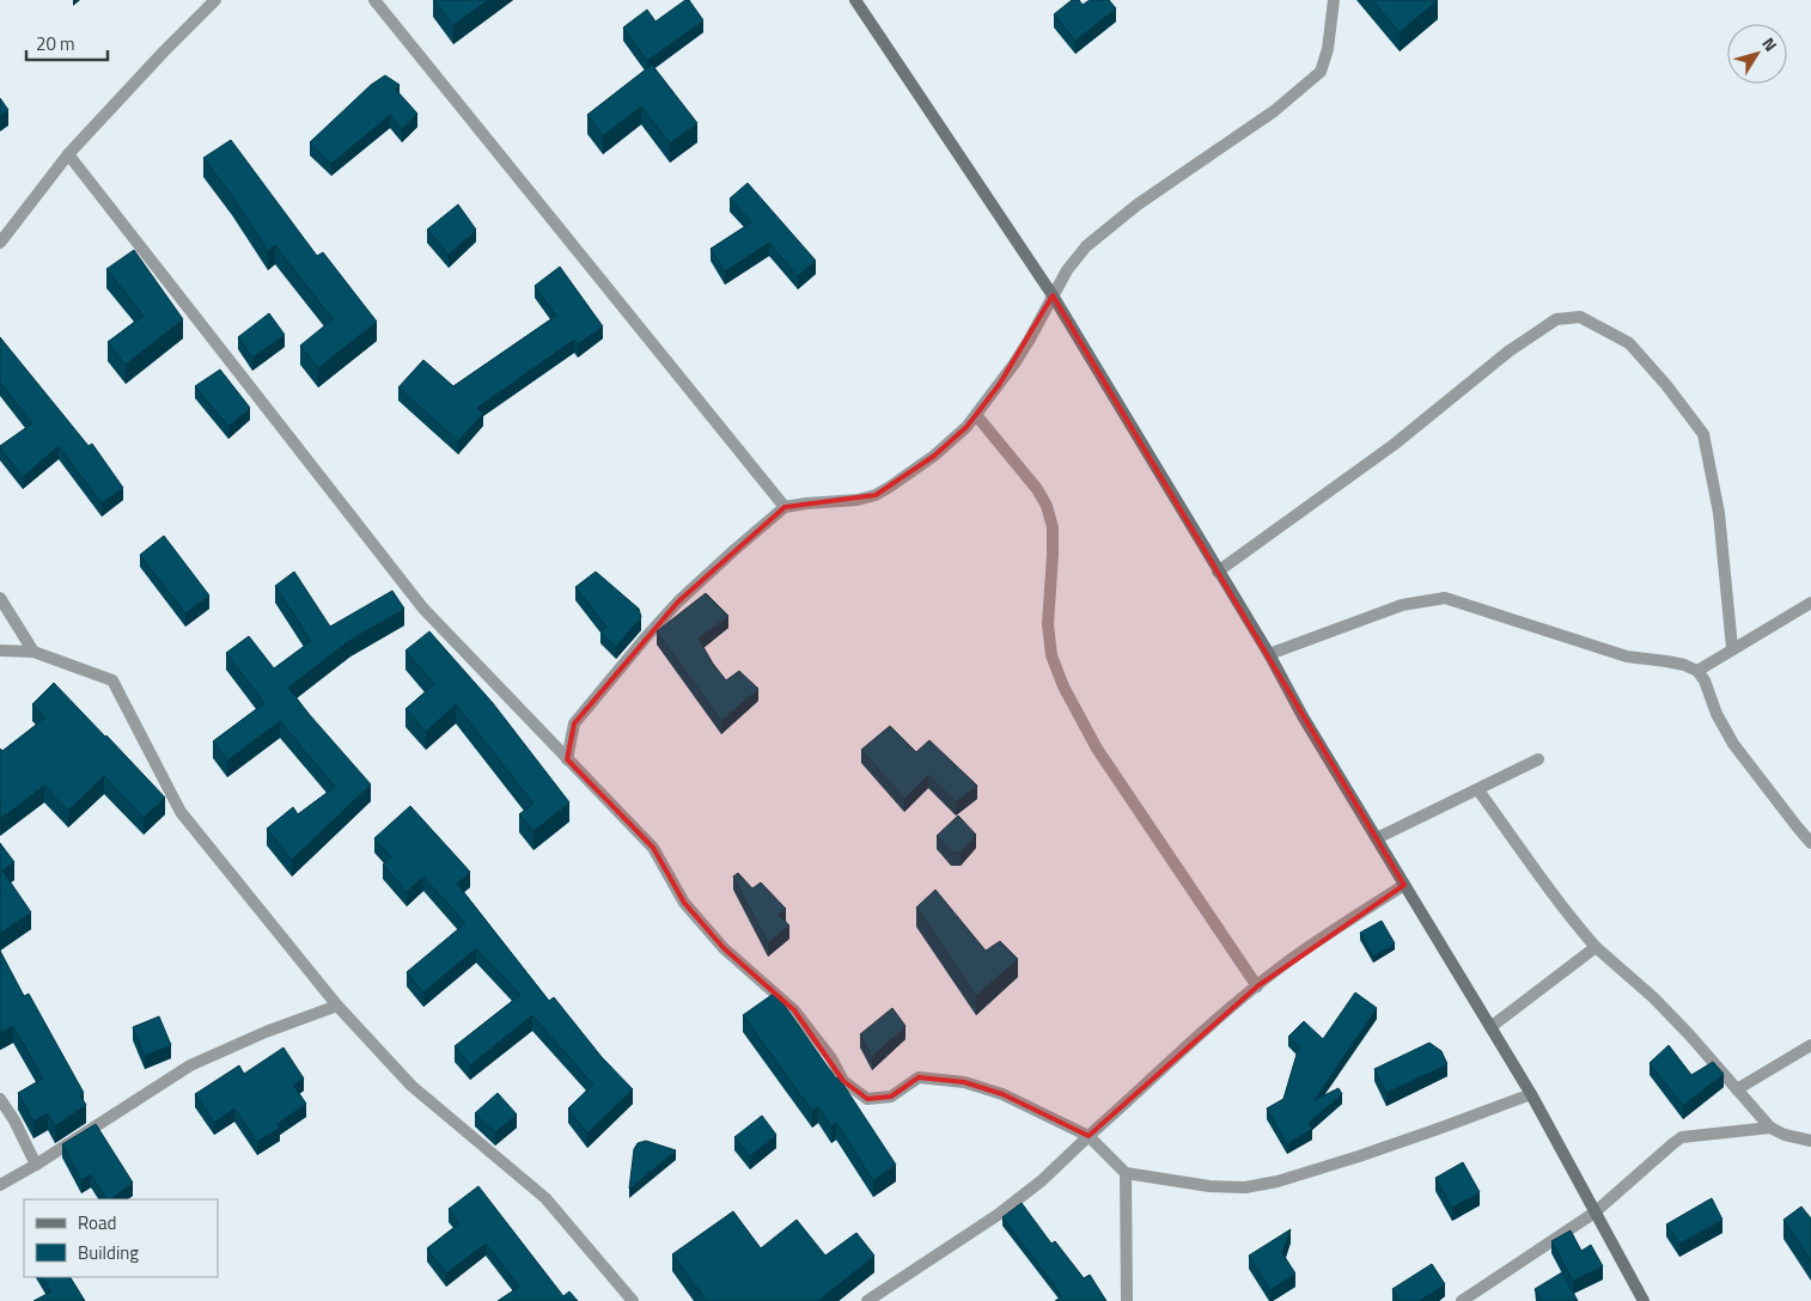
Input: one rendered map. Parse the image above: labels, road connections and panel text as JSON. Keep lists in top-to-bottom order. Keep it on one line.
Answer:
{"legend":["Road","Building"],"scale_bar":"20 m","north":"top right"}
